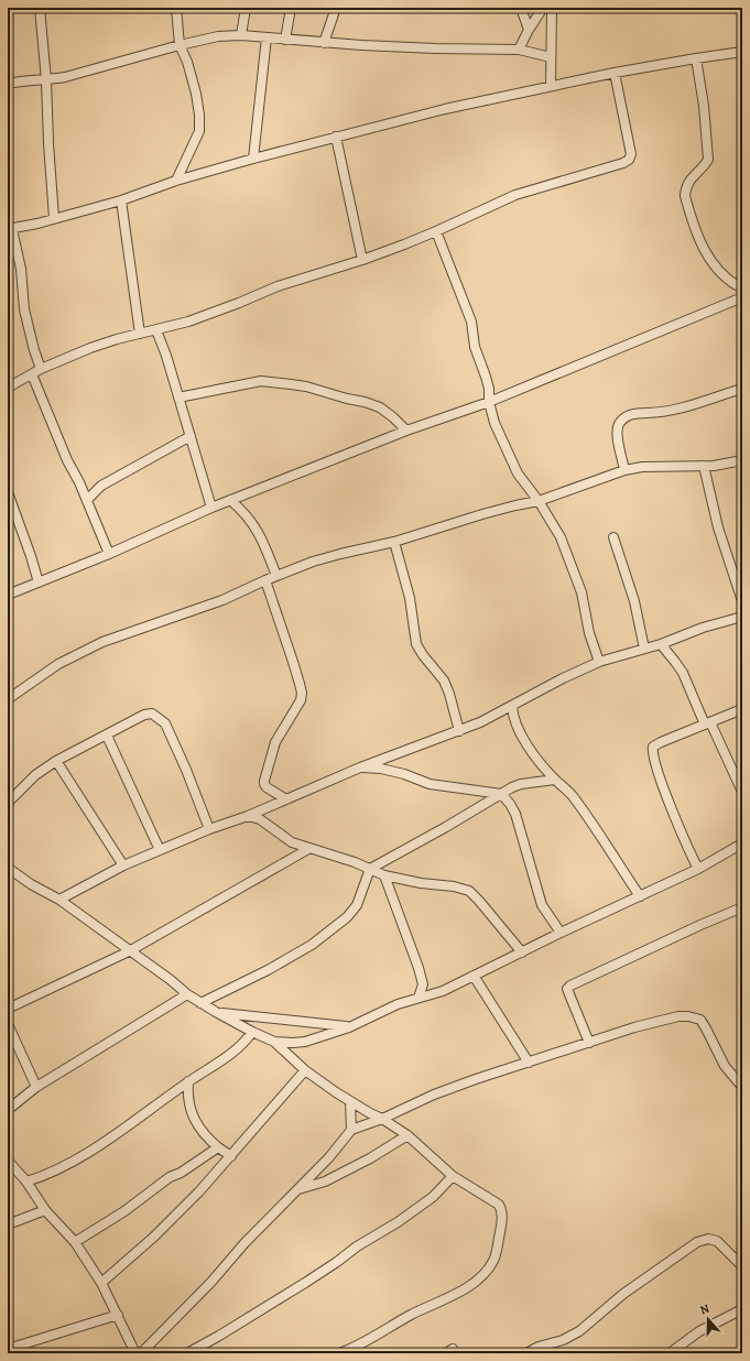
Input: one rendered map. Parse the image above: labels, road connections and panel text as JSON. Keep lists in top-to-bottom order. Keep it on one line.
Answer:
{"north":"top"}
